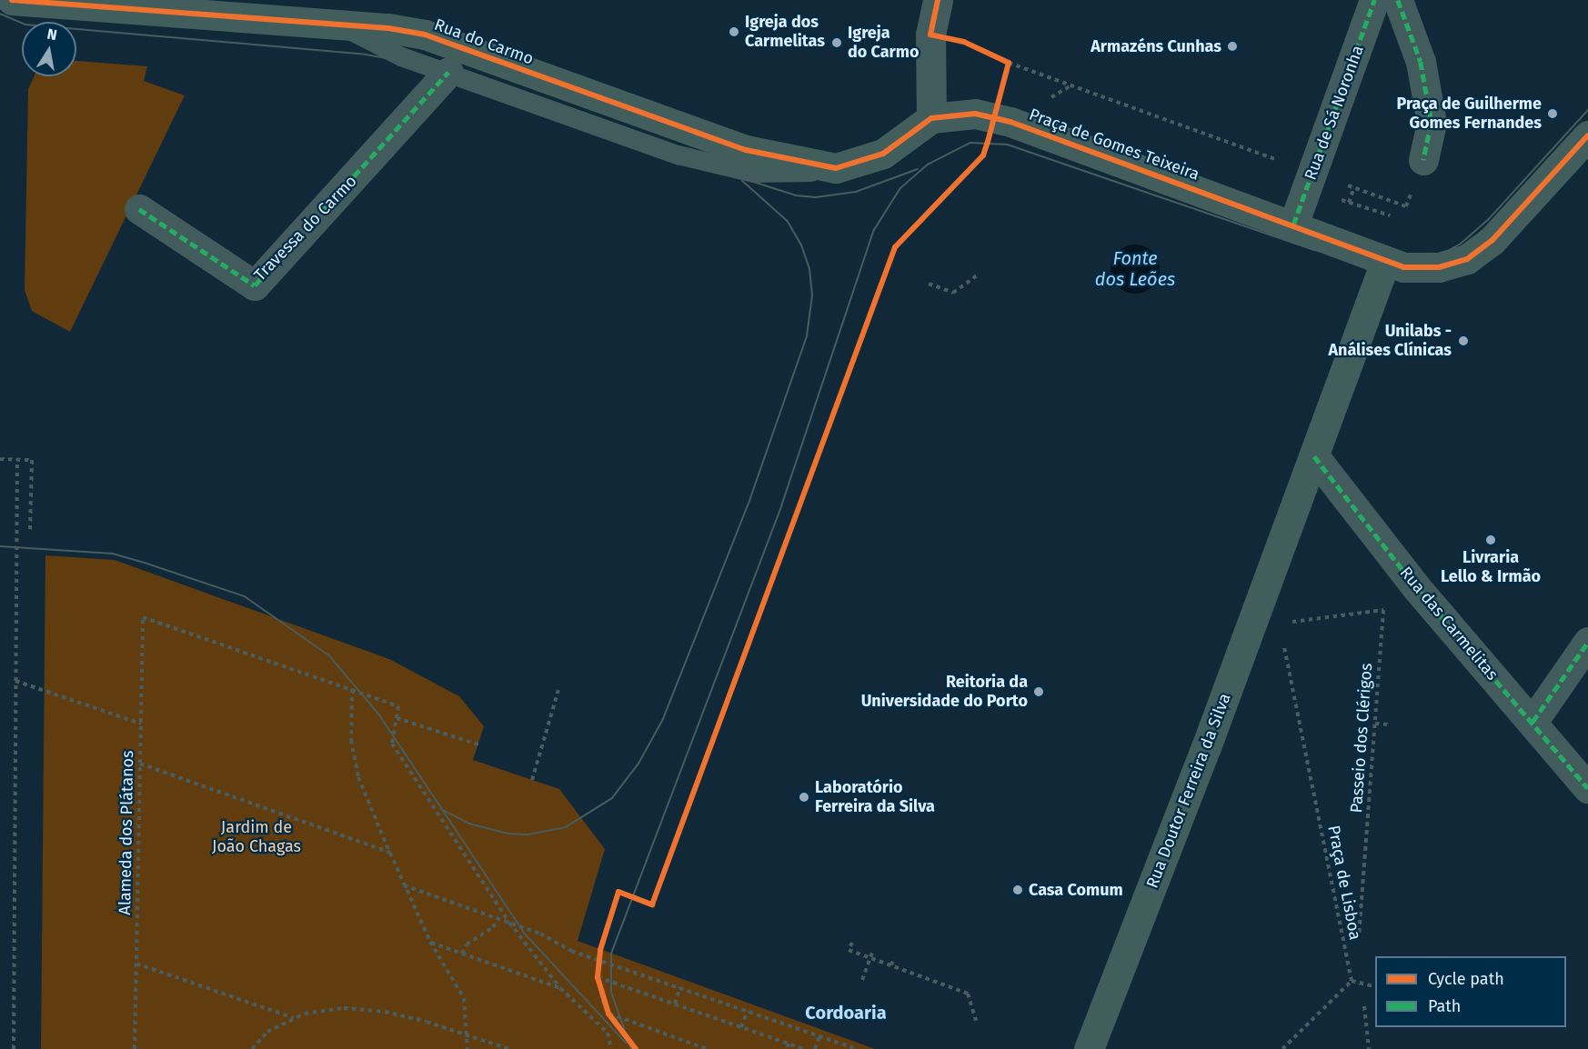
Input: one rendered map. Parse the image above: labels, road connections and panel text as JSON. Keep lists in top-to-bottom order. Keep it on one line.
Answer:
{"streets":{"street":["Rua do Carmo","Rua de Sá Noronha","Praça de Gomes Teixeira","Travessa do Carmo","Rua das Carmelitas","Rua Doutor Ferreira da Silva"],"path":["Passeio dos Clérigos","Alameda dos Plátanos","Praça de Lisboa"]},"crossings":[["Rua do Carmo","Travessa do Carmo"],["Rua de Sá Noronha","Praça de Gomes Teixeira"],["Rua das Carmelitas","Rua Doutor Ferreira da Silva"]],"districts":["Cordoaria"],"water":["Fonte dos Leões"],"parks":["Jardim de João Chagas"],"places":["Igreja dos Carmelitas","Igreja do Carmo","Armazéns Cunhas","Praça de Guilherme Gomes Fernandes","Unilabs - Análises Clínicas","Livraria Lello & Irmão","Reitoria da Universidade do Porto","Laboratório Ferreira da Silva","Casa Comum"],"legend":["Cycle path","Path"],"north":"top"}
